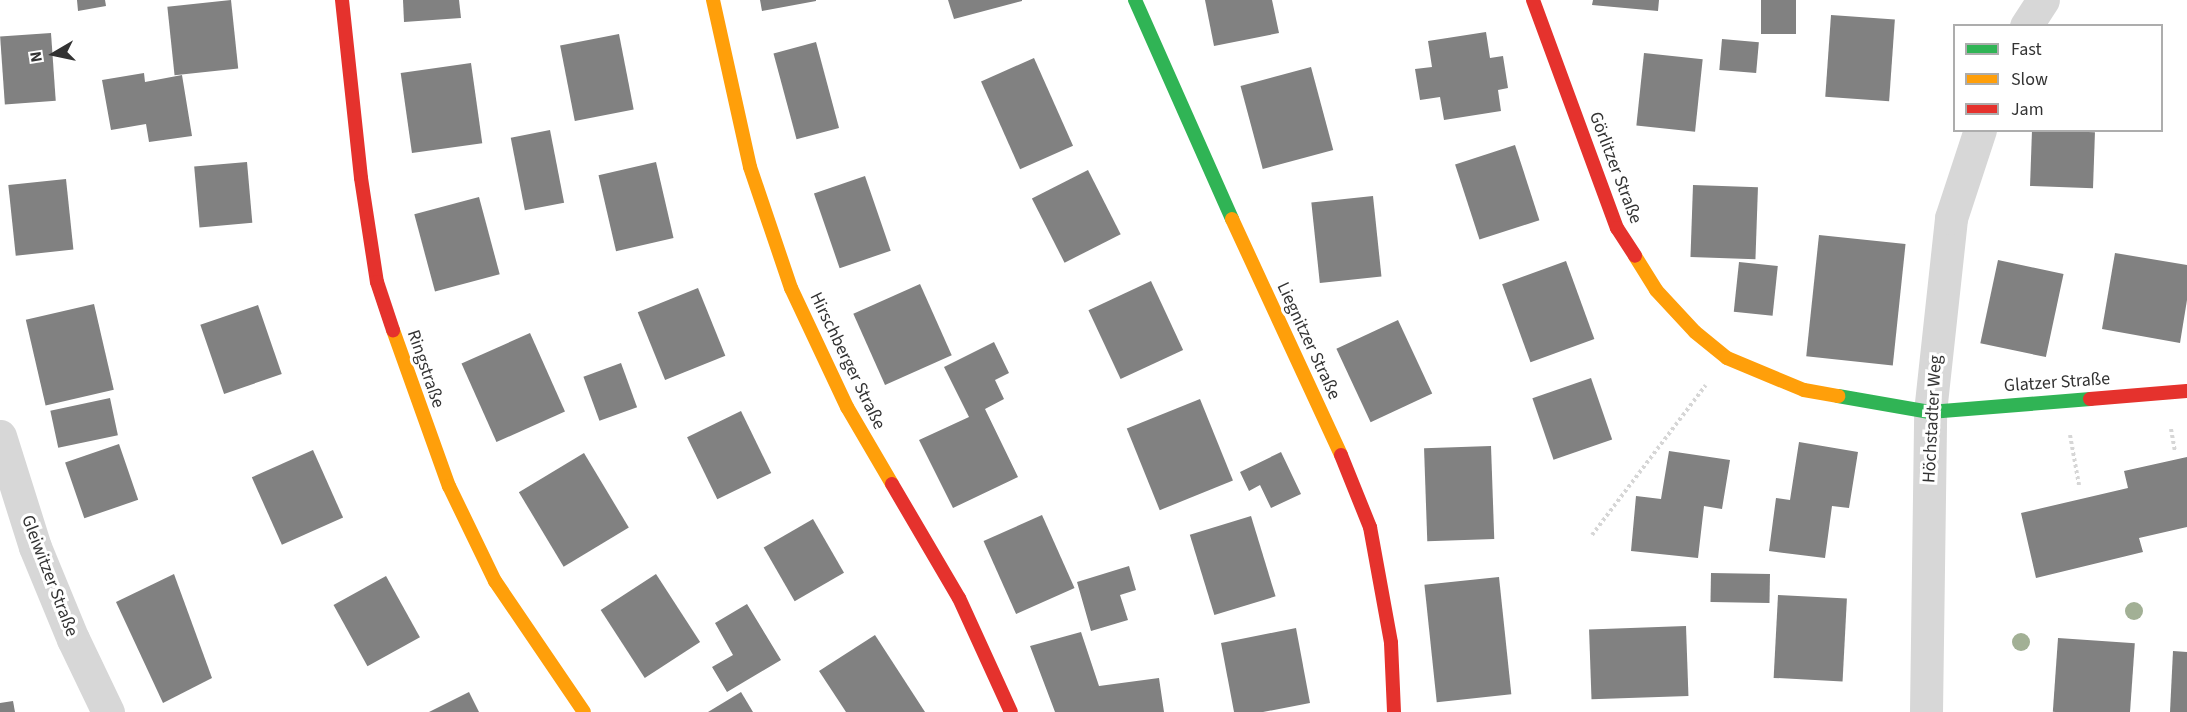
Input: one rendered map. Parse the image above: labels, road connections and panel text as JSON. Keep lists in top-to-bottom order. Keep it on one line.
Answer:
{"streets":{"street":["Görlitzer Straße","Liegnitzer Straße","Hirschberger Straße","Ringstraße","Glatzer Straße","Höchstadter Weg","Gleiwitzer Straße"]},"crossings":[["Görlitzer Straße","Glatzer Straße"],["Görlitzer Straße","Höchstadter Weg"],["Glatzer Straße","Höchstadter Weg"]],"legend":["Fast","Slow","Jam"],"north":"left"}
